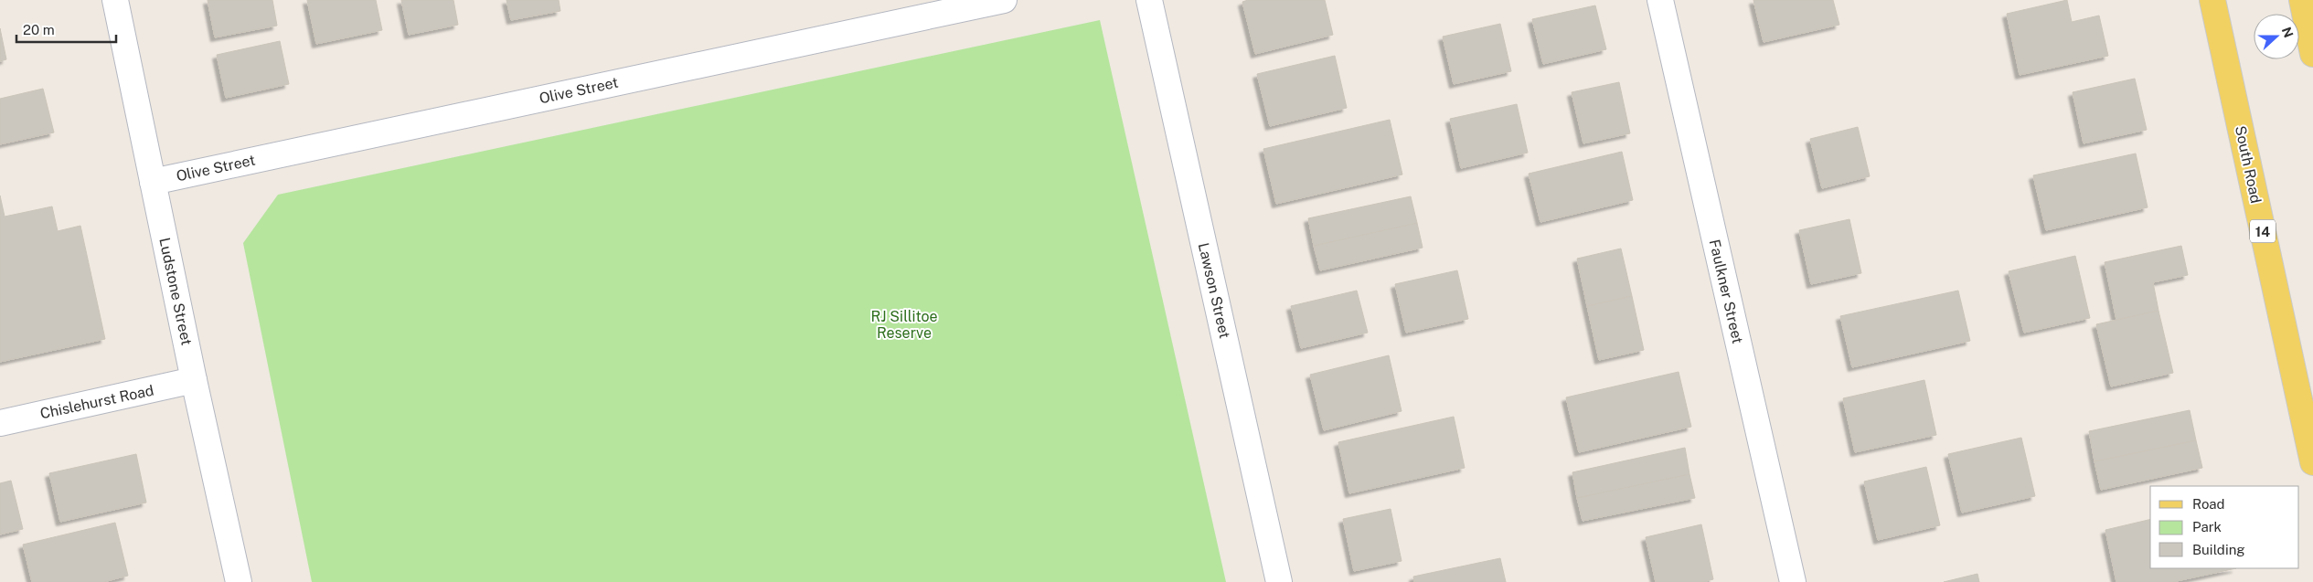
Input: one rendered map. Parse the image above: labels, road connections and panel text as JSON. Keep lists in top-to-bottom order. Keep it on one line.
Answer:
{"streets":{"main road":["South Road","14"],"street":["Olive Street","Lawson Street","Ludstone Street","Faulkner Street","Chislehurst Road"]},"crossings":[["Olive Street","Ludstone Street"],["Ludstone Street","Chislehurst Road"]],"parks":["RJ Sillitoe Reserve"],"legend":["Road","Park","Building"],"scale_bar":"20 m","north":"right"}
